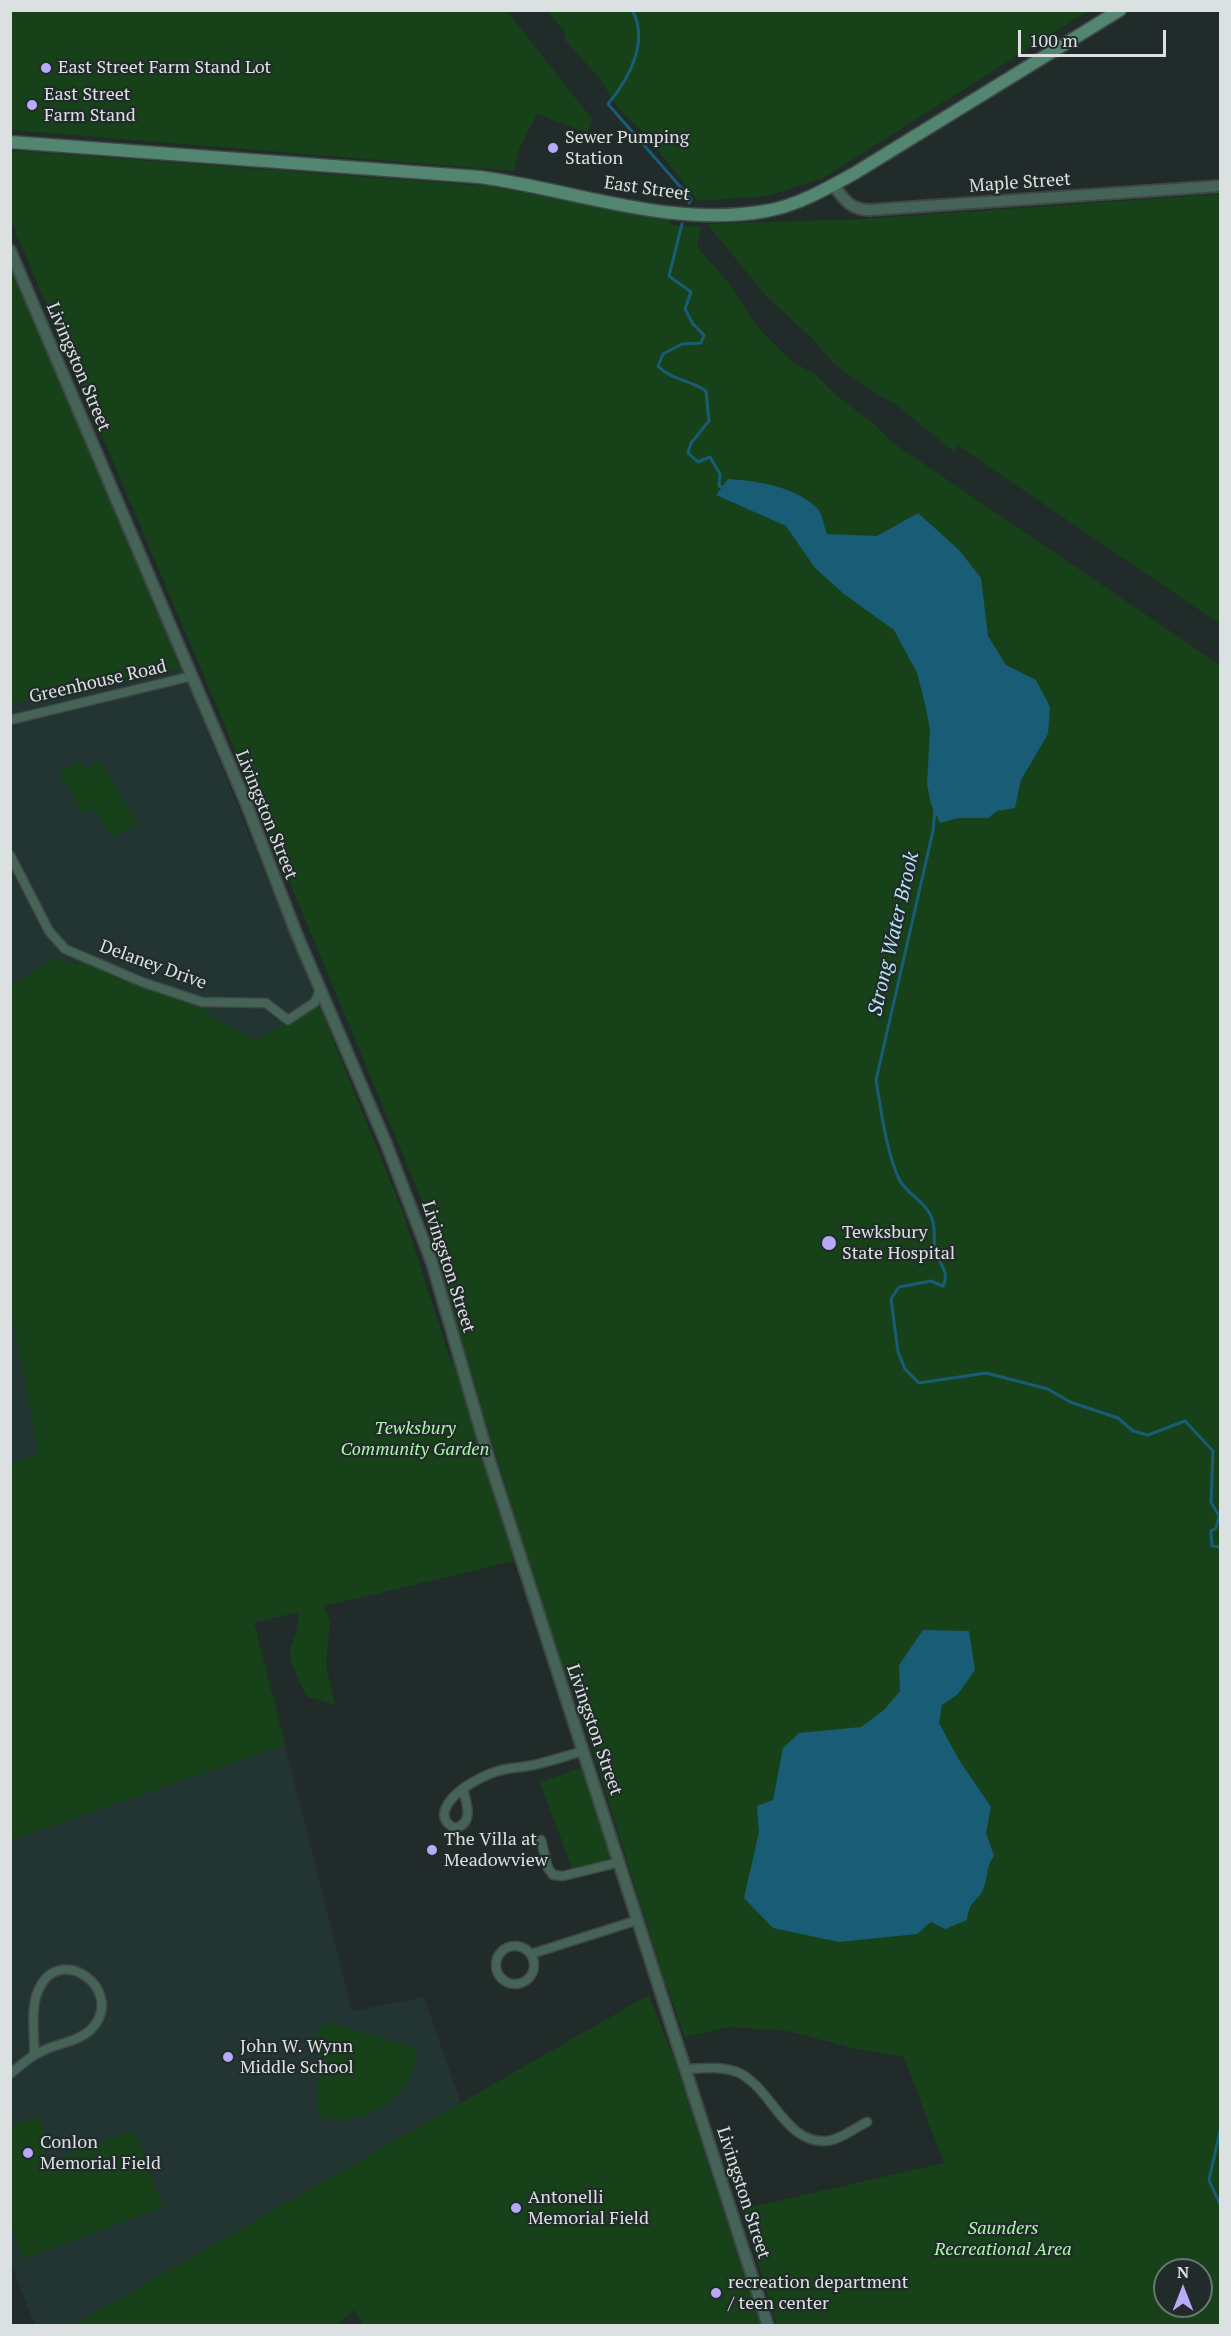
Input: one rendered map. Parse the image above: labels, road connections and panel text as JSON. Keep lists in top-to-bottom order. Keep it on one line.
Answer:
{"streets":{"main road":["East Street"],"street":["Maple Street","Livingston Street","Greenhouse Road","Delaney Drive"]},"crossings":[["Maple Street","East Street"],["Livingston Street","Greenhouse Road"],["Livingston Street","Delaney Drive"]],"water":["Strong Water Brook"],"parks":["Tewksbury Community Garden","Saunders Recreational Area"],"places":["East Street Farm Stand Lot","East Street Farm Stand","Sewer Pumping Station","Tewksbury State Hospital","The Villa at Meadowview","John W. Wynn Middle School","Conlon Memorial Field","Antonelli Memorial Field","recreation department / teen center"],"scale_bar":"100 m","north":"top"}
